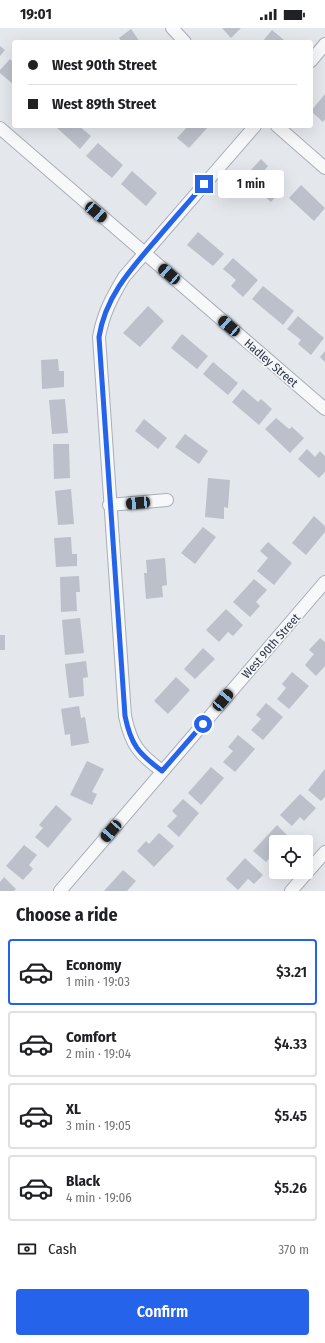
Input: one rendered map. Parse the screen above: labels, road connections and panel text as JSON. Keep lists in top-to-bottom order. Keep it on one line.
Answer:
{"streets":{"street":["Hadley Street","West 90th Street"]},"page":{"status":"19:01","banner":["West 90th Street","West 89th Street"],"bubble":"1 min","heading":"Choose a ride","list":[{"name":"Economy","note":"1 min · 19:03","value":"$3.21"},{"name":"Comfort","note":"2 min · 19:04","value":"$4.33"},{"name":"XL","note":"3 min · 19:05","value":"$5.45"},{"name":"Black","note":"4 min · 19:06","value":"$5.26"}],"pay":["Cash","370 m"],"buttons":"Confirm"}}
